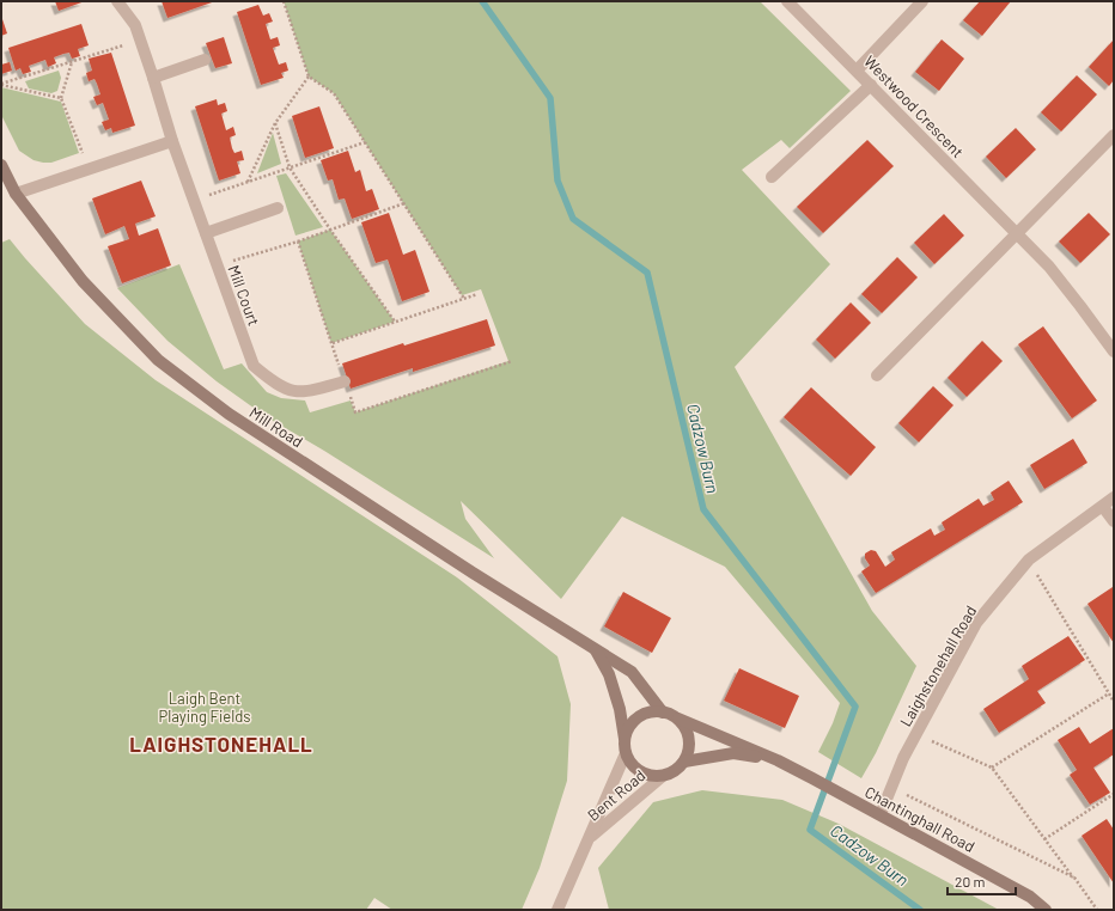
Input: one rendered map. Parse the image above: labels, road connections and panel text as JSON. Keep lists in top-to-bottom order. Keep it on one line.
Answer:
{"streets":{"main road":["Mill Road","Chantinghall Road"],"street":["Westwood Crescent","Mill Court","Laighstonehall Road","Bent Road"]},"crossings":[["Mill Road","Bent Road"],["Mill Road","Chantinghall Road"],["Laighstonehall Road","Chantinghall Road"],["Bent Road","Chantinghall Road"]],"districts":["LAIGHSTONEHALL"],"water":["Cadzow Burn"],"parks":["Laigh Bent Playing Fields"],"scale_bar":"20 m"}
